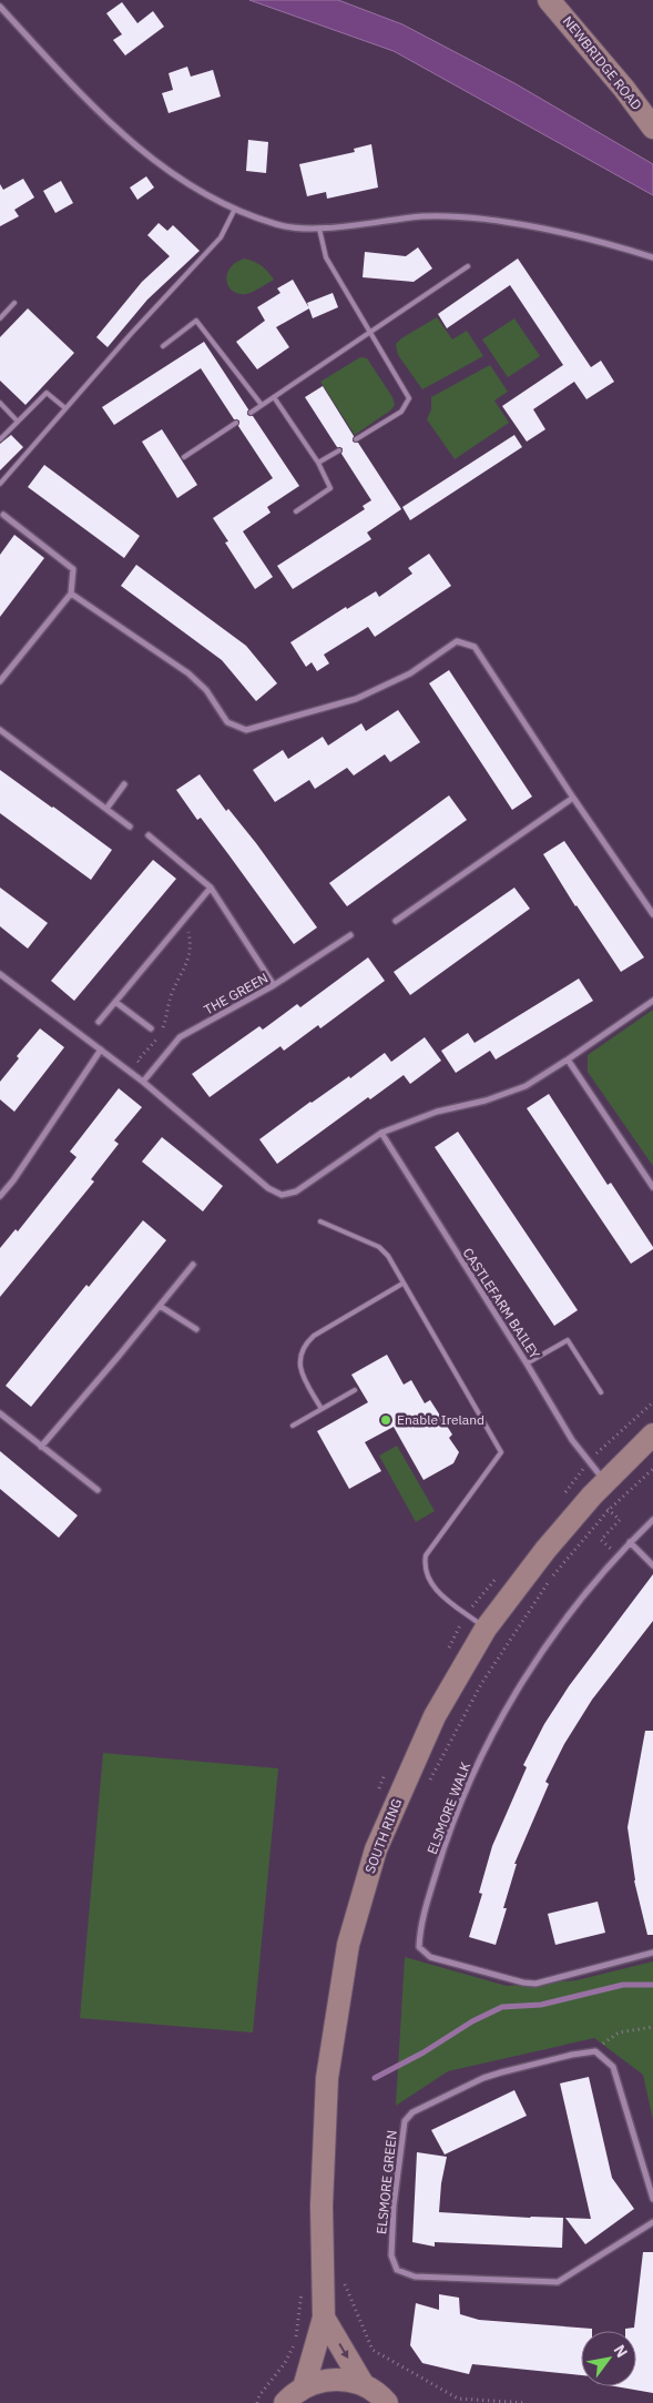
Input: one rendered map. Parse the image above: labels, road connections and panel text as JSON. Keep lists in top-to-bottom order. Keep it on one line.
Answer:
{"streets":{"main road":["NEWBRIDGE ROAD","SOUTH RING"],"street":["THE GREEN","CASTLEFARM BAILEY","ELSMORE WALK","ELSMORE GREEN"]},"crossings":[["CASTLEFARM BAILEY","SOUTH RING"]],"places":["Enable Ireland"],"north":"top right"}
